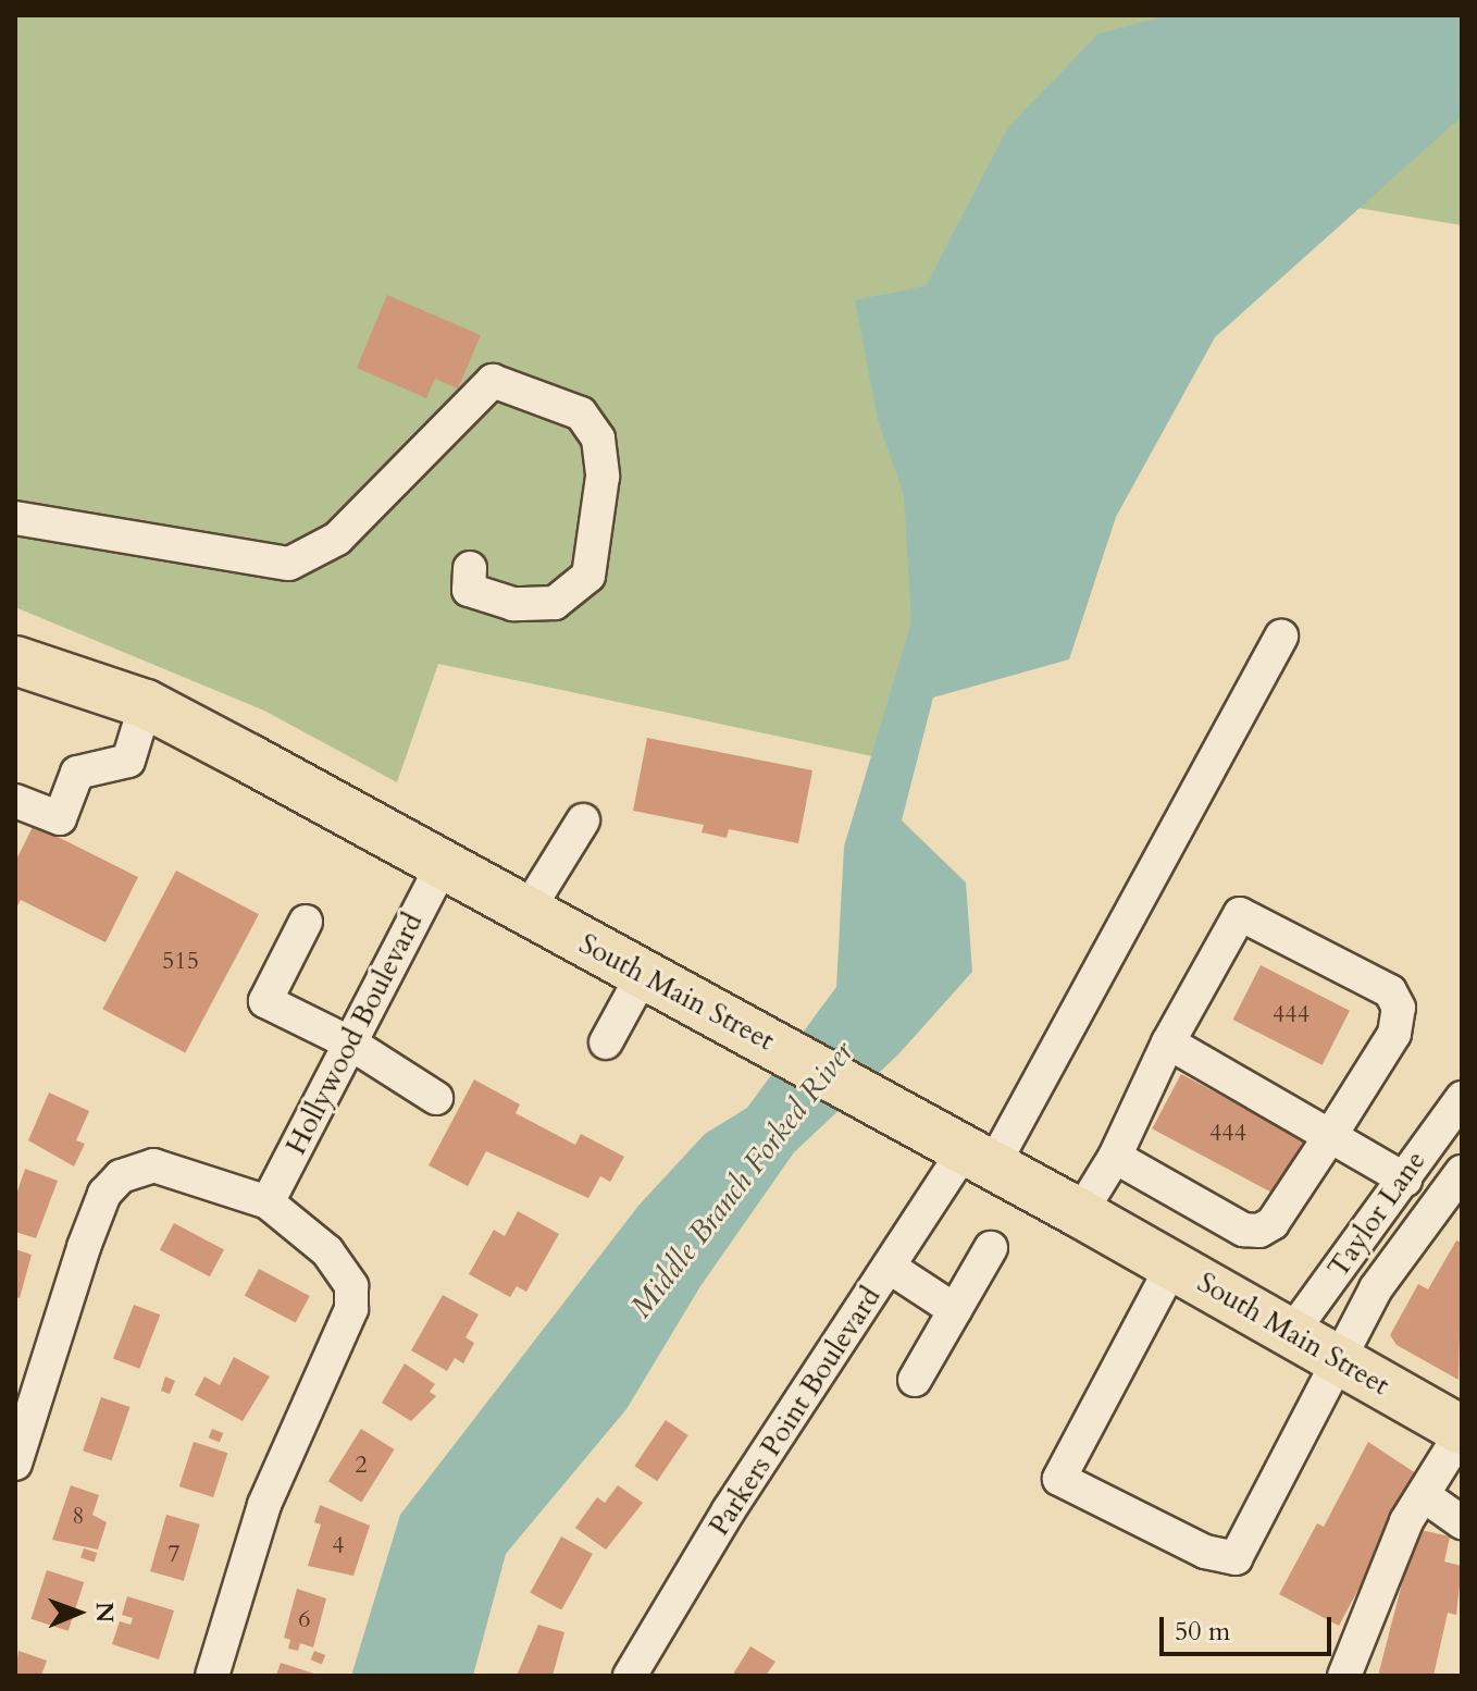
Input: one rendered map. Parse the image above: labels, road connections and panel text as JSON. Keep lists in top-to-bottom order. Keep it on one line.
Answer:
{"streets":{"highway":["South Main Street"],"street":["Hollywood Boulevard","Taylor Lane","Parkers Point Boulevard"]},"crossings":[["South Main Street","Hollywood Boulevard"],["South Main Street","Taylor Lane"],["South Main Street","Parkers Point Boulevard"]],"water":["Middle Branch Forked River"],"house_numbers":["515","444","444","2","8","4","7","6"],"scale_bar":"50 m","north":"right"}
